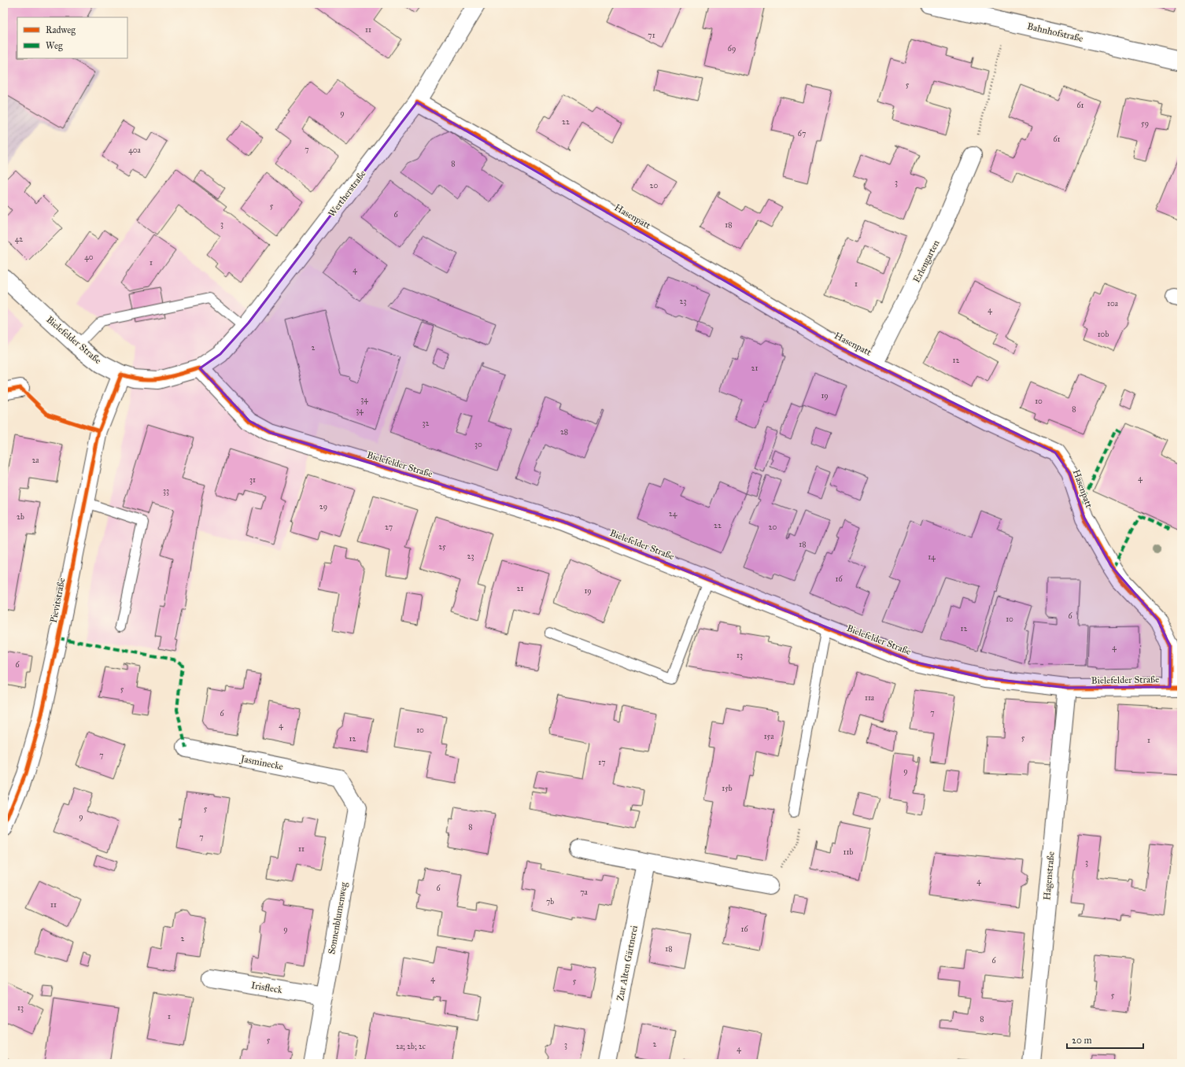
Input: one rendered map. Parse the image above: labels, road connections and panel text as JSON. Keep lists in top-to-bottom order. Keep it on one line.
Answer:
{"streets":{"street":["Bahnhofstraße","Wertherstraße","Hasenpatt","Erlengarten","Bielefelder Straße","Pievitstraße","Jasminecke","Hagenstraße","Sonnenblumenweg","Zur Alten Gärtnerei","Irisfleck"]},"crossings":[["Wertherstraße","Hasenpatt"],["Wertherstraße","Bielefelder Straße"],["Hasenpatt","Erlengarten"],["Hasenpatt","Bielefelder Straße"],["Bielefelder Straße","Pievitstraße"],["Bielefelder Straße","Hagenstraße"],["Jasminecke","Sonnenblumenweg"],["Sonnenblumenweg","Irisfleck"]],"house_numbers":["11","71","69","5","61","9","22","59","67","61","7","40a","8","3","20","5","6","3","18","42","40","1","4","1","23","10a","4","10b","2","12","21","19","34","10","8","34","32","28","30","2a","4","31","33","29","24","2b","22","27","20","18","25","23","14","16","21","19","6","10","12","4","13","6","5","11a","7","6","4","10","15a","5","12","1","7","17","9","15b","5","9","8","7","11","11b","3","4","6","7a","7b","11","9","16","2","18","6","4","5","5","13","1","8","5","2","3","2a; 2b; 2c","4"],"legend":["Radweg","Weg"],"scale_bar":"20 m"}
